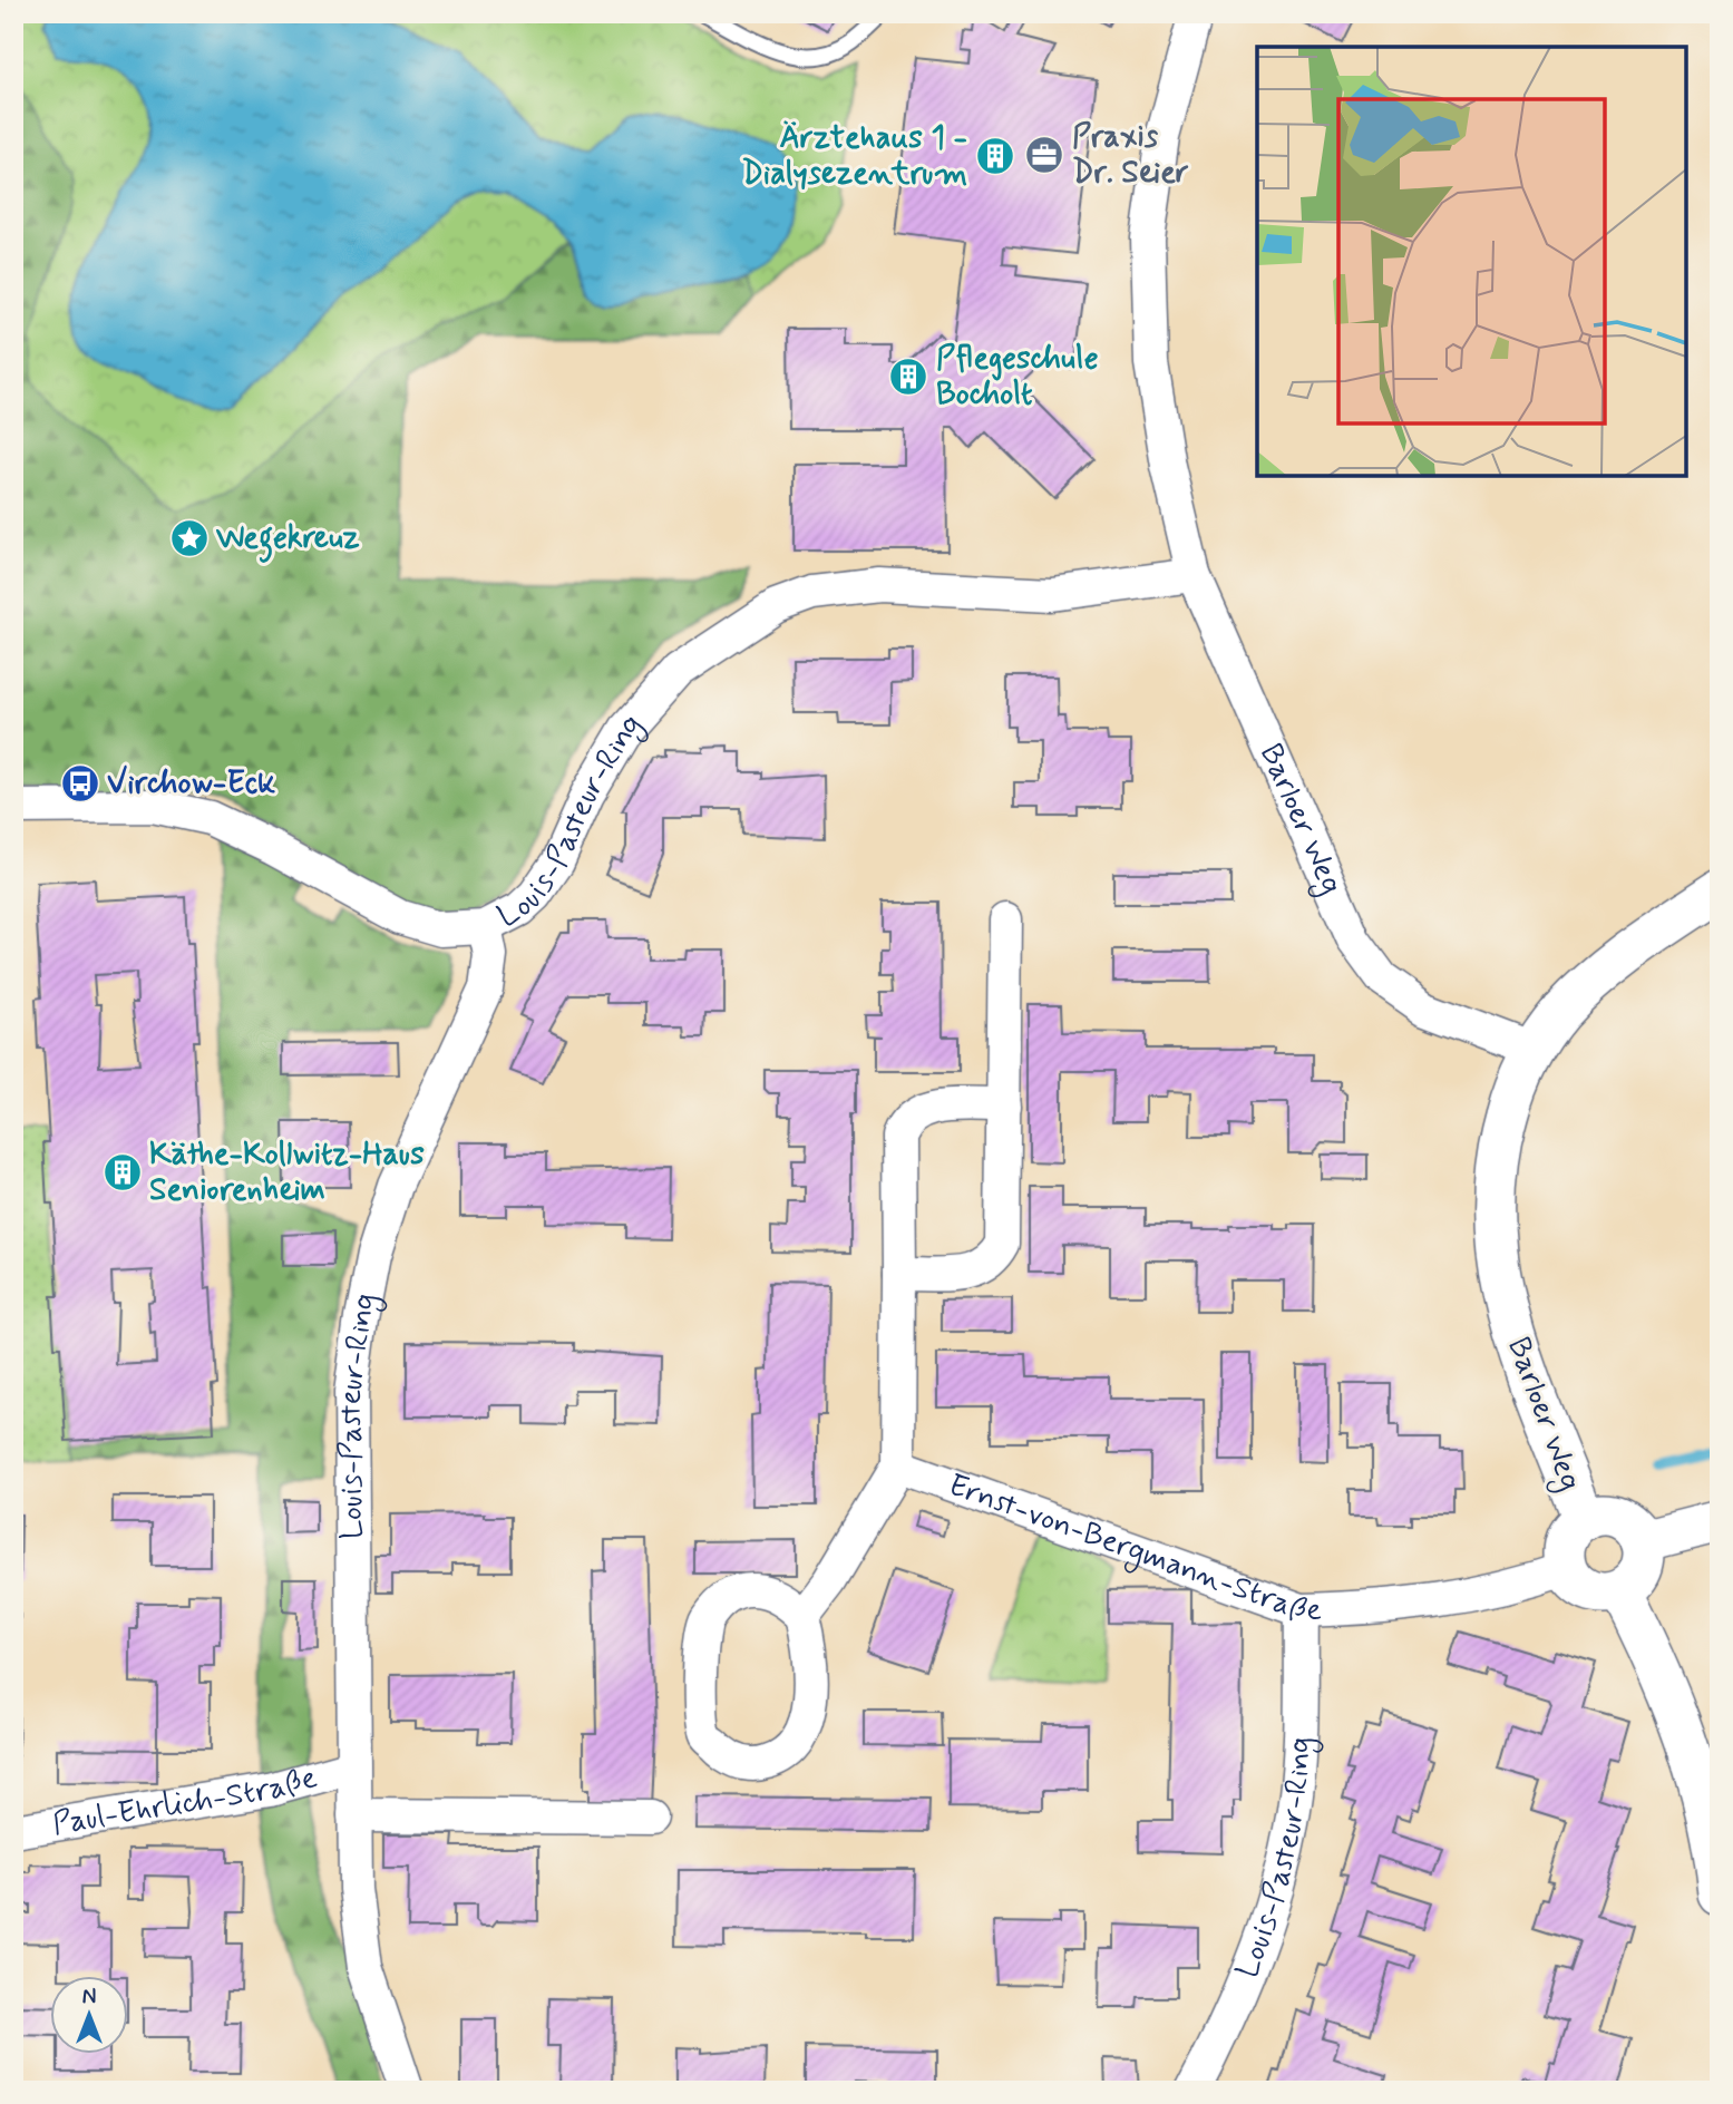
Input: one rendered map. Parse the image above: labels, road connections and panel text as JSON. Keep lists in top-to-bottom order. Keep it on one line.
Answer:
{"streets":{"street":["Louis-Pasteur-Ring","Barloer Weg","Ernst-von-Bergmann-Straße","Paul-Ehrlich-Straße"]},"crossings":[["Louis-Pasteur-Ring","Barloer Weg"],["Louis-Pasteur-Ring","Ernst-von-Bergmann-Straße"],["Louis-Pasteur-Ring","Paul-Ehrlich-Straße"],["Barloer Weg","Ernst-von-Bergmann-Straße"]],"places":{"office":["Praxis Dr. Seier"],"building":["Ärztehaus 1 - Dialysezentrum","Pflegeschule Bocholt","Käthe-Kollwitz-Haus Seniorenheim"],"place":["Wegekreuz"],"bus stop":["Virchow-Eck"]},"north":"top"}
